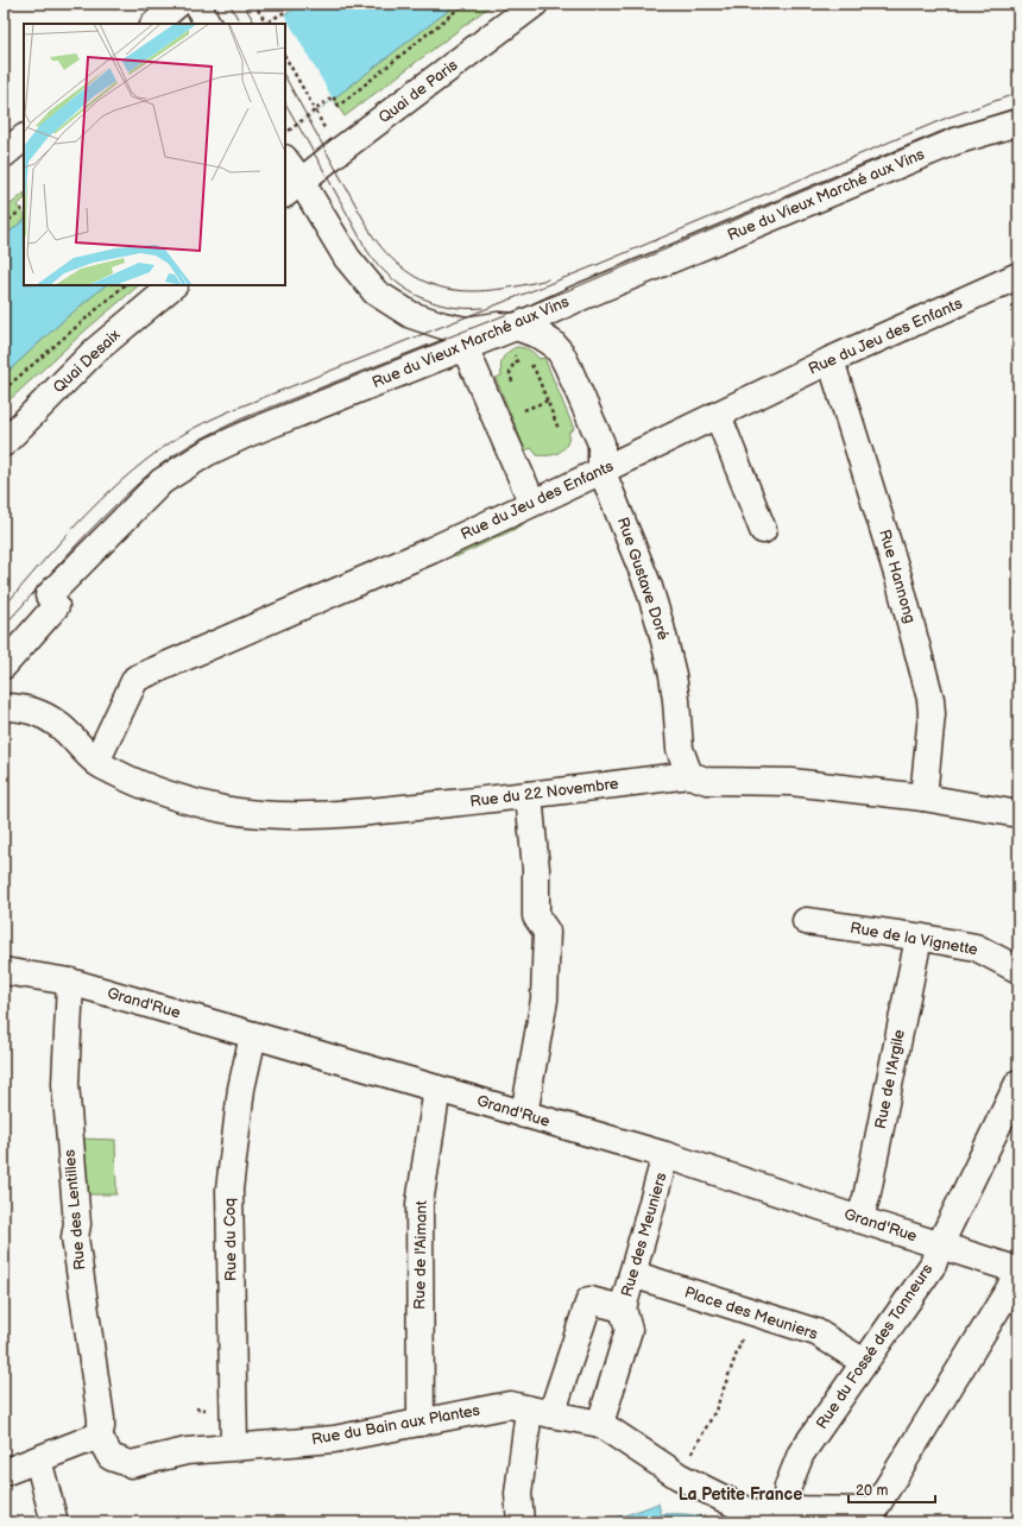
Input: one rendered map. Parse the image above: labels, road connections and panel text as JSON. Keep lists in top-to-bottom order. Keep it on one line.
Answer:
{"streets":{"street":["Quai de Paris","Rue du Vieux Marché aux Vins","Rue du Jeu des Enfants","Quai Desaix","Rue Hannong","Rue Gustave Doré","Rue du 22 Novembre","Rue de la Vignette","Grand'Rue","Rue de l'Argile","Rue des Lentilles","Rue des Meuniers","Rue du Coq","Rue de l'Aimant","Place des Meuniers","Rue du Fossé des Tanneurs","Rue du Bain aux Plantes"]},"crossings":[["Rue du Jeu des Enfants","Rue Hannong"],["Rue du Jeu des Enfants","Rue Gustave Doré"],["Rue du Jeu des Enfants","Rue du 22 Novembre"],["Rue Hannong","Rue du 22 Novembre"],["Rue Gustave Doré","Rue du 22 Novembre"],["Rue de la Vignette","Rue de l'Argile"],["Grand'Rue","Rue de l'Argile"],["Grand'Rue","Rue des Lentilles"],["Grand'Rue","Rue des Meuniers"],["Grand'Rue","Rue du Coq"],["Grand'Rue","Rue de l'Aimant"],["Grand'Rue","Rue du Fossé des Tanneurs"],["Rue des Lentilles","Rue du Bain aux Plantes"],["Rue des Meuniers","Place des Meuniers"],["Rue des Meuniers","Rue du Bain aux Plantes"],["Rue du Coq","Rue du Bain aux Plantes"],["Rue de l'Aimant","Rue du Bain aux Plantes"],["Place des Meuniers","Rue du Fossé des Tanneurs"],["Rue du Fossé des Tanneurs","Rue du Bain aux Plantes"]],"districts":["La Petite France"],"scale_bar":"20 m"}
